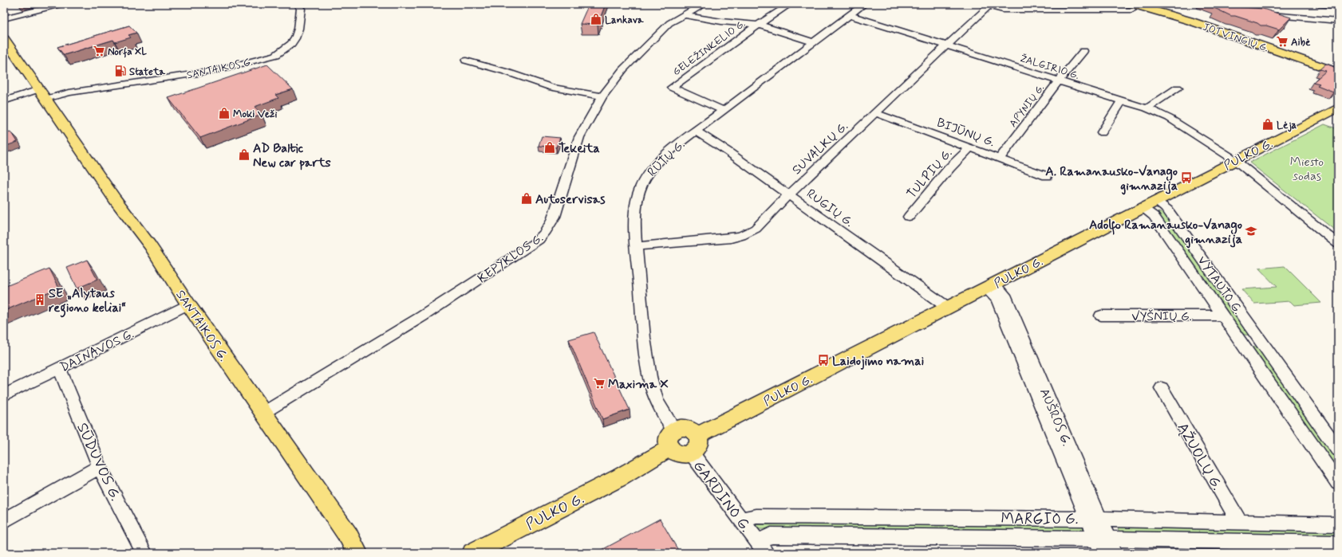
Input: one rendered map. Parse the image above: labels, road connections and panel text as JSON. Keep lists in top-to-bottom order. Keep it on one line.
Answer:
{"streets":{"main road":["JOTVINGIŲ G.","SANTAIKOS G.","PULKO G."],"street":["GELEŽINKELIO G.","ŽALGIRIO G.","APYNIŲ G.","BIJŪNŲ G.","SUVALKŲ G.","RŪTŲ G.","TULPIŲ G.","RUGIŲ G.","KEPYKLOS G.","VYTAUTO G.","VYŠNIŲ G.","DAINAVOS G.","AUŠROS G.","ĄŽUOLŲ G.","SŪDUVOS G.","GARDINO G.","MARGIO G."]},"crossings":[["GELEŽINKELIO G.","RŪTŲ G."],["ŽALGIRIO G.","APYNIŲ G."],["ŽALGIRIO G.","SUVALKŲ G."],["ŽALGIRIO G.","PULKO G."],["ŽALGIRIO G.","RŪTŲ G."],["SANTAIKOS G.","KEPYKLOS G."],["SANTAIKOS G.","DAINAVOS G."],["APYNIŲ G.","BIJŪNŲ G."],["BIJŪNŲ G.","SUVALKŲ G."],["BIJŪNŲ G.","TULPIŲ G."],["SUVALKŲ G.","RŪTŲ G."],["SUVALKŲ G.","RUGIŲ G."],["PULKO G.","RŪTŲ G."],["PULKO G.","RUGIŲ G."],["PULKO G.","VYTAUTO G."],["PULKO G.","AUŠROS G."],["PULKO G.","GARDINO G."],["RŪTŲ G.","RUGIŲ G."],["RŪTŲ G.","GARDINO G."],["VYTAUTO G.","VYŠNIŲ G."],["DAINAVOS G.","SŪDUVOS G."],["AUŠROS G.","MARGIO G."],["ĄŽUOLŲ G.","MARGIO G."],["GARDINO G.","MARGIO G."]],"parks":["Miesto sodas"],"places":{"shop":["Lankava","Moki Veži","Lėja","Tekeita","AD Baltic New car parts","Autoservisas"],"supermarket":["Aibė","Norfa XL","Maxima X"],"fuel station":["Stateta"],"bus stop":["A. Ramanausko-Vanago gimnazija","Laidojimo namai"],"school or university":["Adolfo Ramanausko-Vanago gimnazija"],"building":["SE „Alytaus regiono keliai“"]}}
